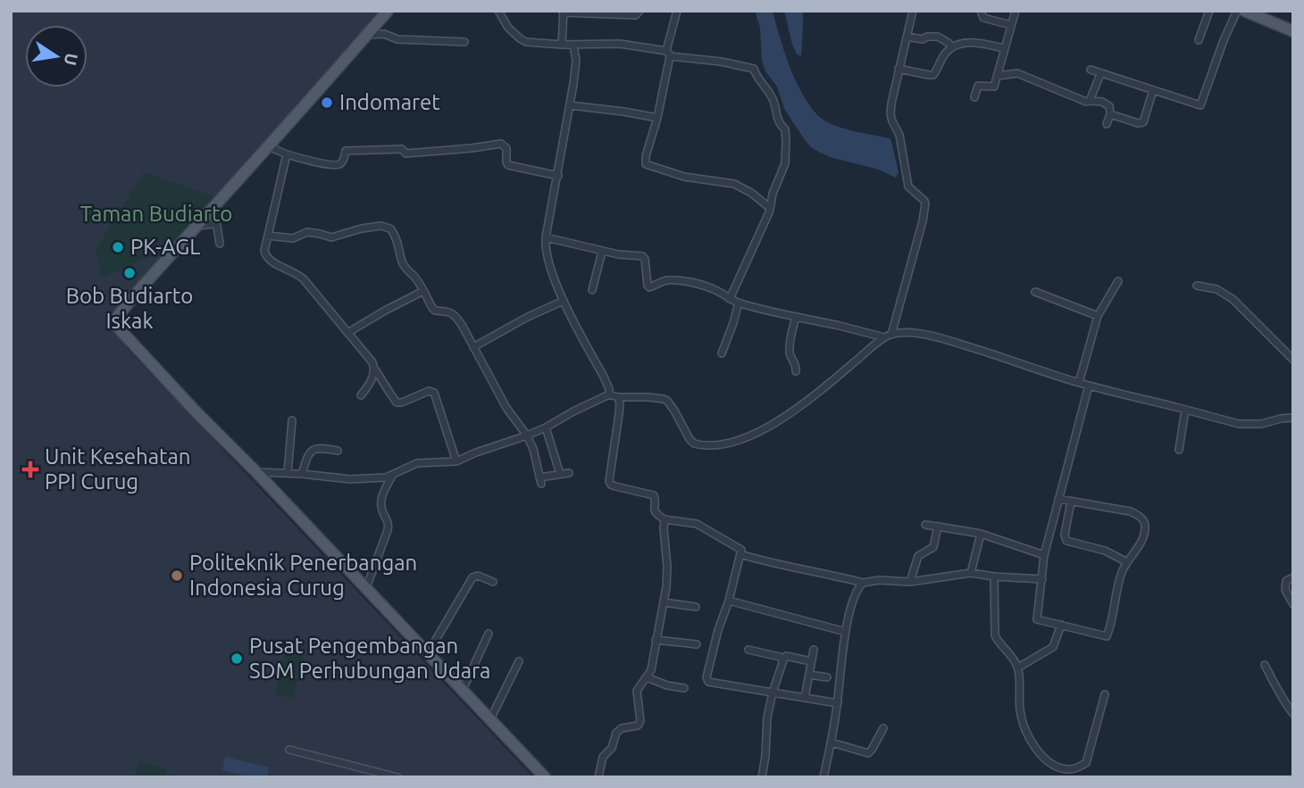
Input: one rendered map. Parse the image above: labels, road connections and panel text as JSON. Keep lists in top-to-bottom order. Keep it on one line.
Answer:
{"parks":["Taman Budiarto"],"places":{"other":["Indomaret","PK-AGL","Bob Budiarto Iskak","Politeknik Penerbangan Indonesia Curug","Pusat Pengembangan SDM Perhubungan Udara"],"health":["Unit Kesehatan PPI Curug"]},"north":"right"}
